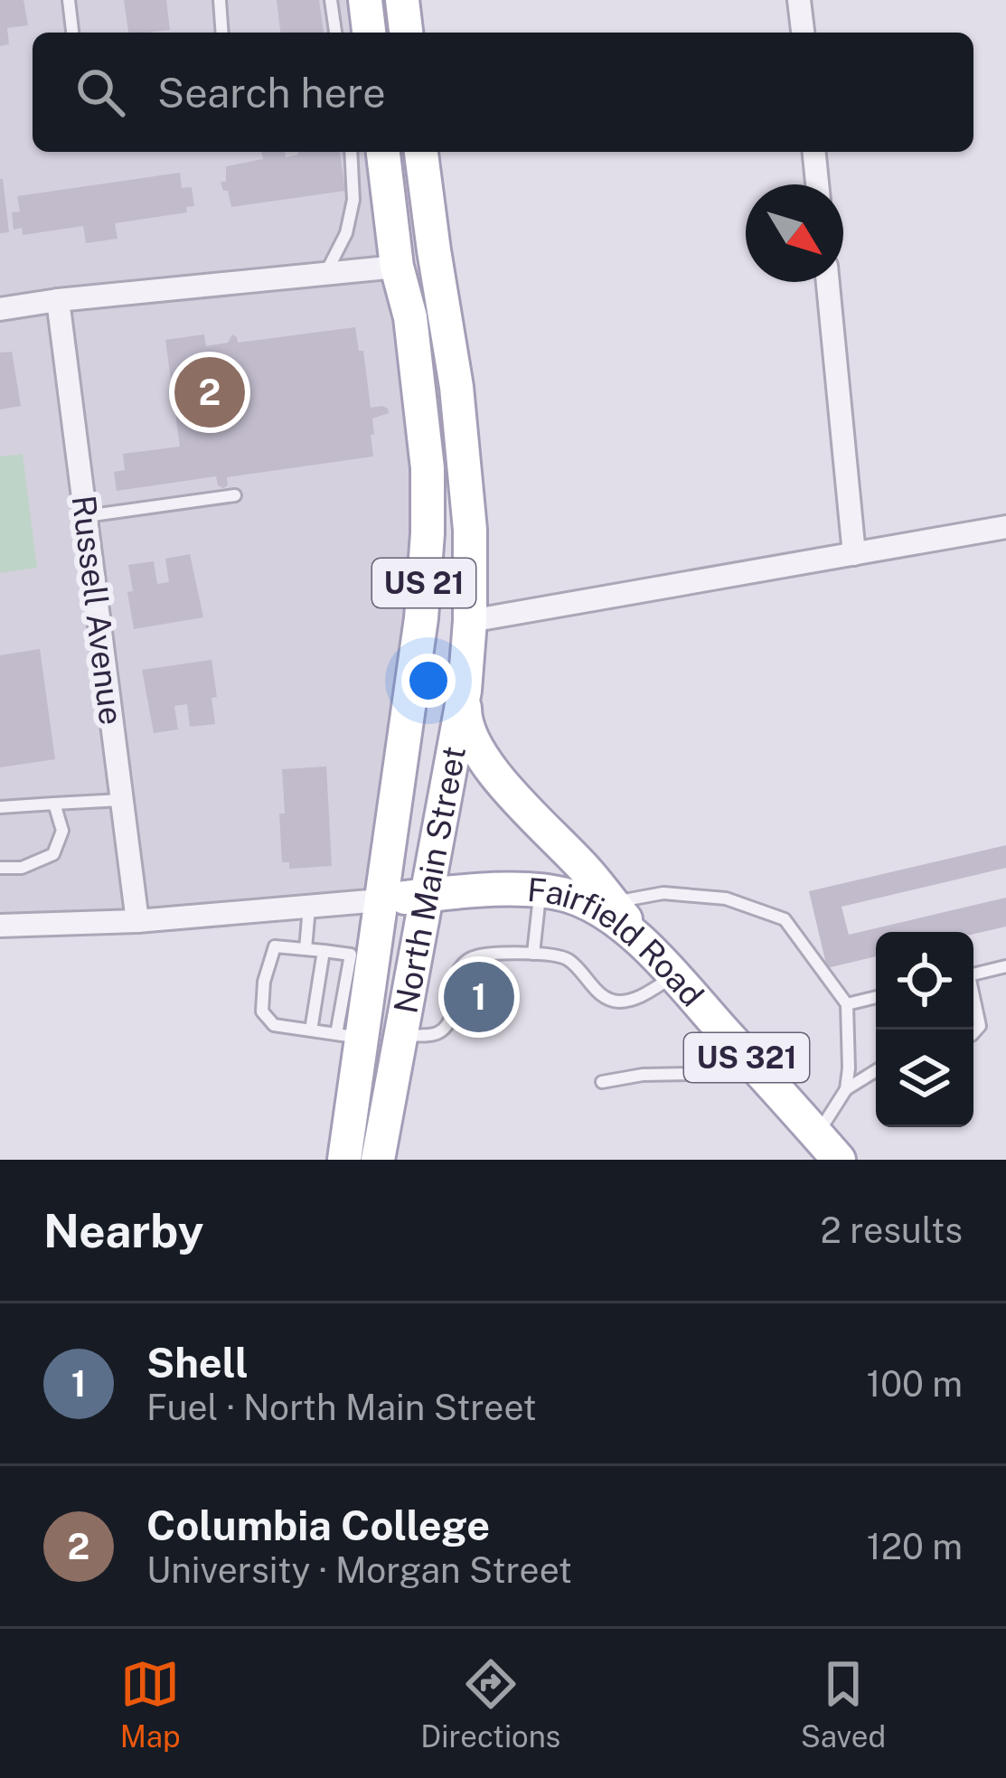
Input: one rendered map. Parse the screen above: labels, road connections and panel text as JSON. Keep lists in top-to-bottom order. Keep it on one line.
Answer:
{"streets":{"main road":["US 21","North Main Street","Fairfield Road","US 321"],"street":["Russell Avenue"]},"crossings":[["North Main Street","Fairfield Road"]],"north":"bottom right","page":{"search":"Search here","pins":["2","1"],"heading":["Nearby","2 results"],"list":[{"mark":"1","name":"Shell","note":"Fuel · North Main Street","value":"100 m"},{"mark":"2","name":"Columbia College","note":"University · Morgan Street","value":"120 m"}],"nav":["Map","Directions","Saved"]}}
